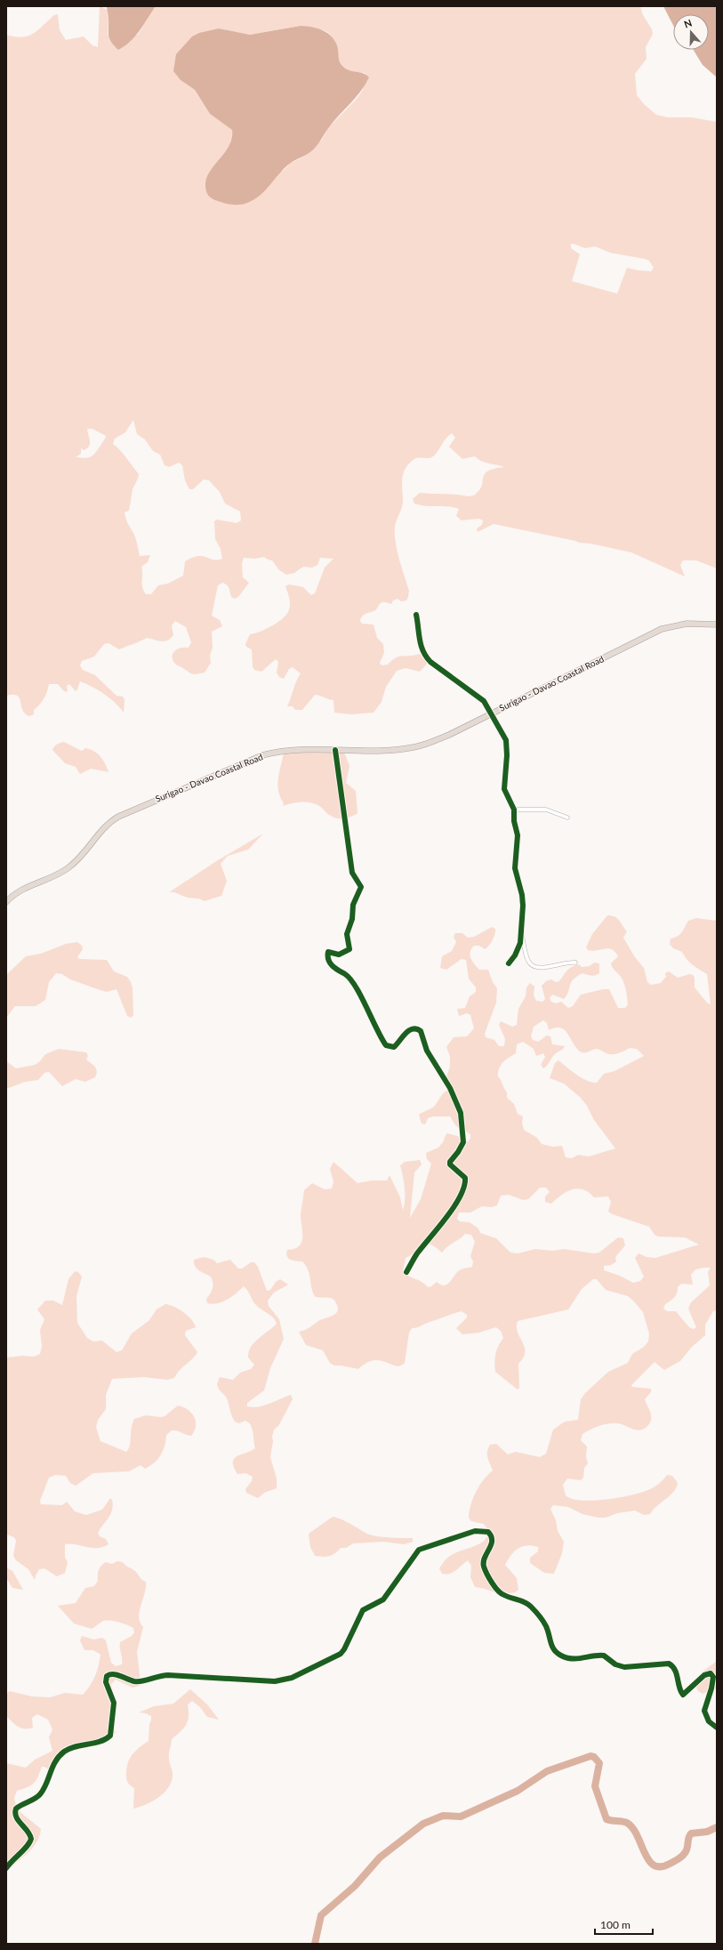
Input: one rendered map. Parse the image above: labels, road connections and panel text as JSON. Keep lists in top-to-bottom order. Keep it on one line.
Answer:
{"streets":{"highway":["Surigao - Davao Coastal Road"]},"scale_bar":"100 m","north":"top"}
